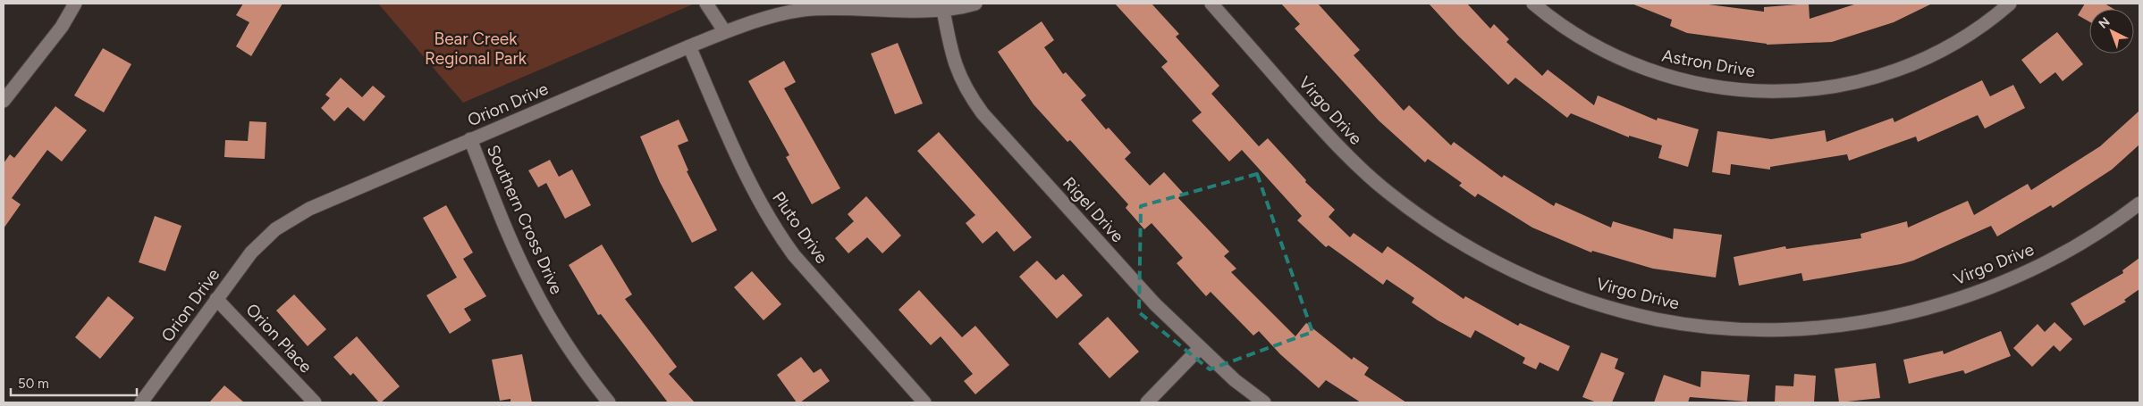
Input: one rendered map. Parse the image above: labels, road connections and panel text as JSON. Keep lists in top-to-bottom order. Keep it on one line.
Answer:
{"streets":{"street":["Astron Drive","Orion Drive","Virgo Drive","Rigel Drive","Southern Cross Drive","Pluto Drive","Orion Place"]},"crossings":[["Orion Drive","Rigel Drive"],["Orion Drive","Southern Cross Drive"],["Orion Drive","Pluto Drive"],["Orion Drive","Orion Place"]],"parks":["Bear Creek Regional Park"],"scale_bar":"50 m","north":"top left"}
